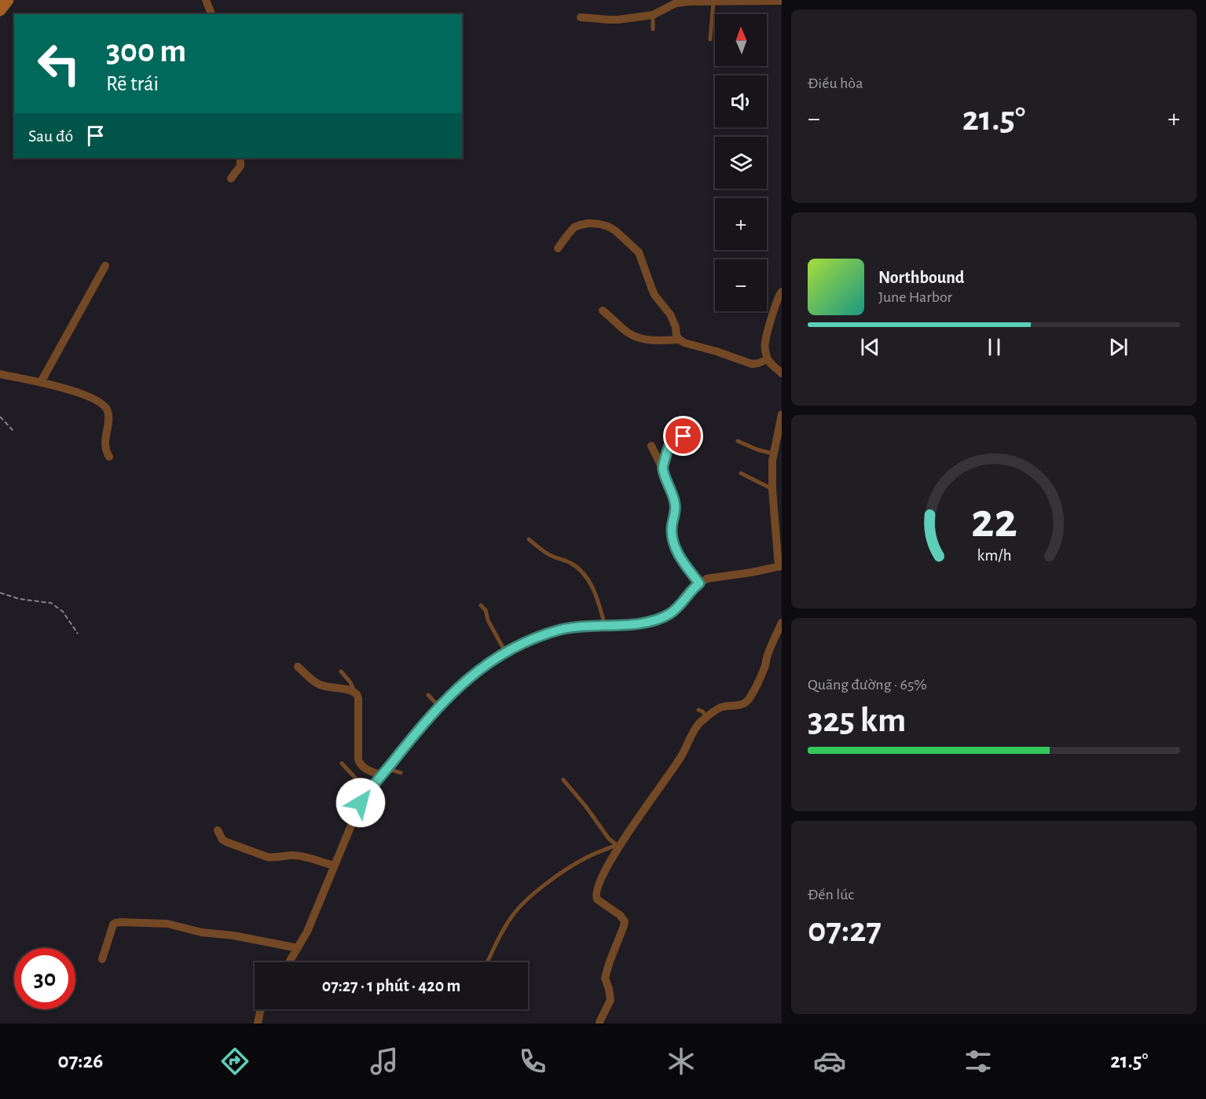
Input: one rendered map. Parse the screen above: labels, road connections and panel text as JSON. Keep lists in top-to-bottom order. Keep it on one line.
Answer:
{"north":"top","page":{"tile":["Điều hòa",["Quãng đường · 65%","325 km"],["Đến lúc","07:27"]],"map_buttons":["+","−"],"turn":["300 m","Rẽ trái"],"heat":["−","21.5°","+"],"then":"Sau đó","song":["Northbound","June Harbor"],"limit":"30","trip":"07:27 · 1 phút · 420 m","tabs":["07:26","21.5°"],"gauge":["22","km/h"]}}
